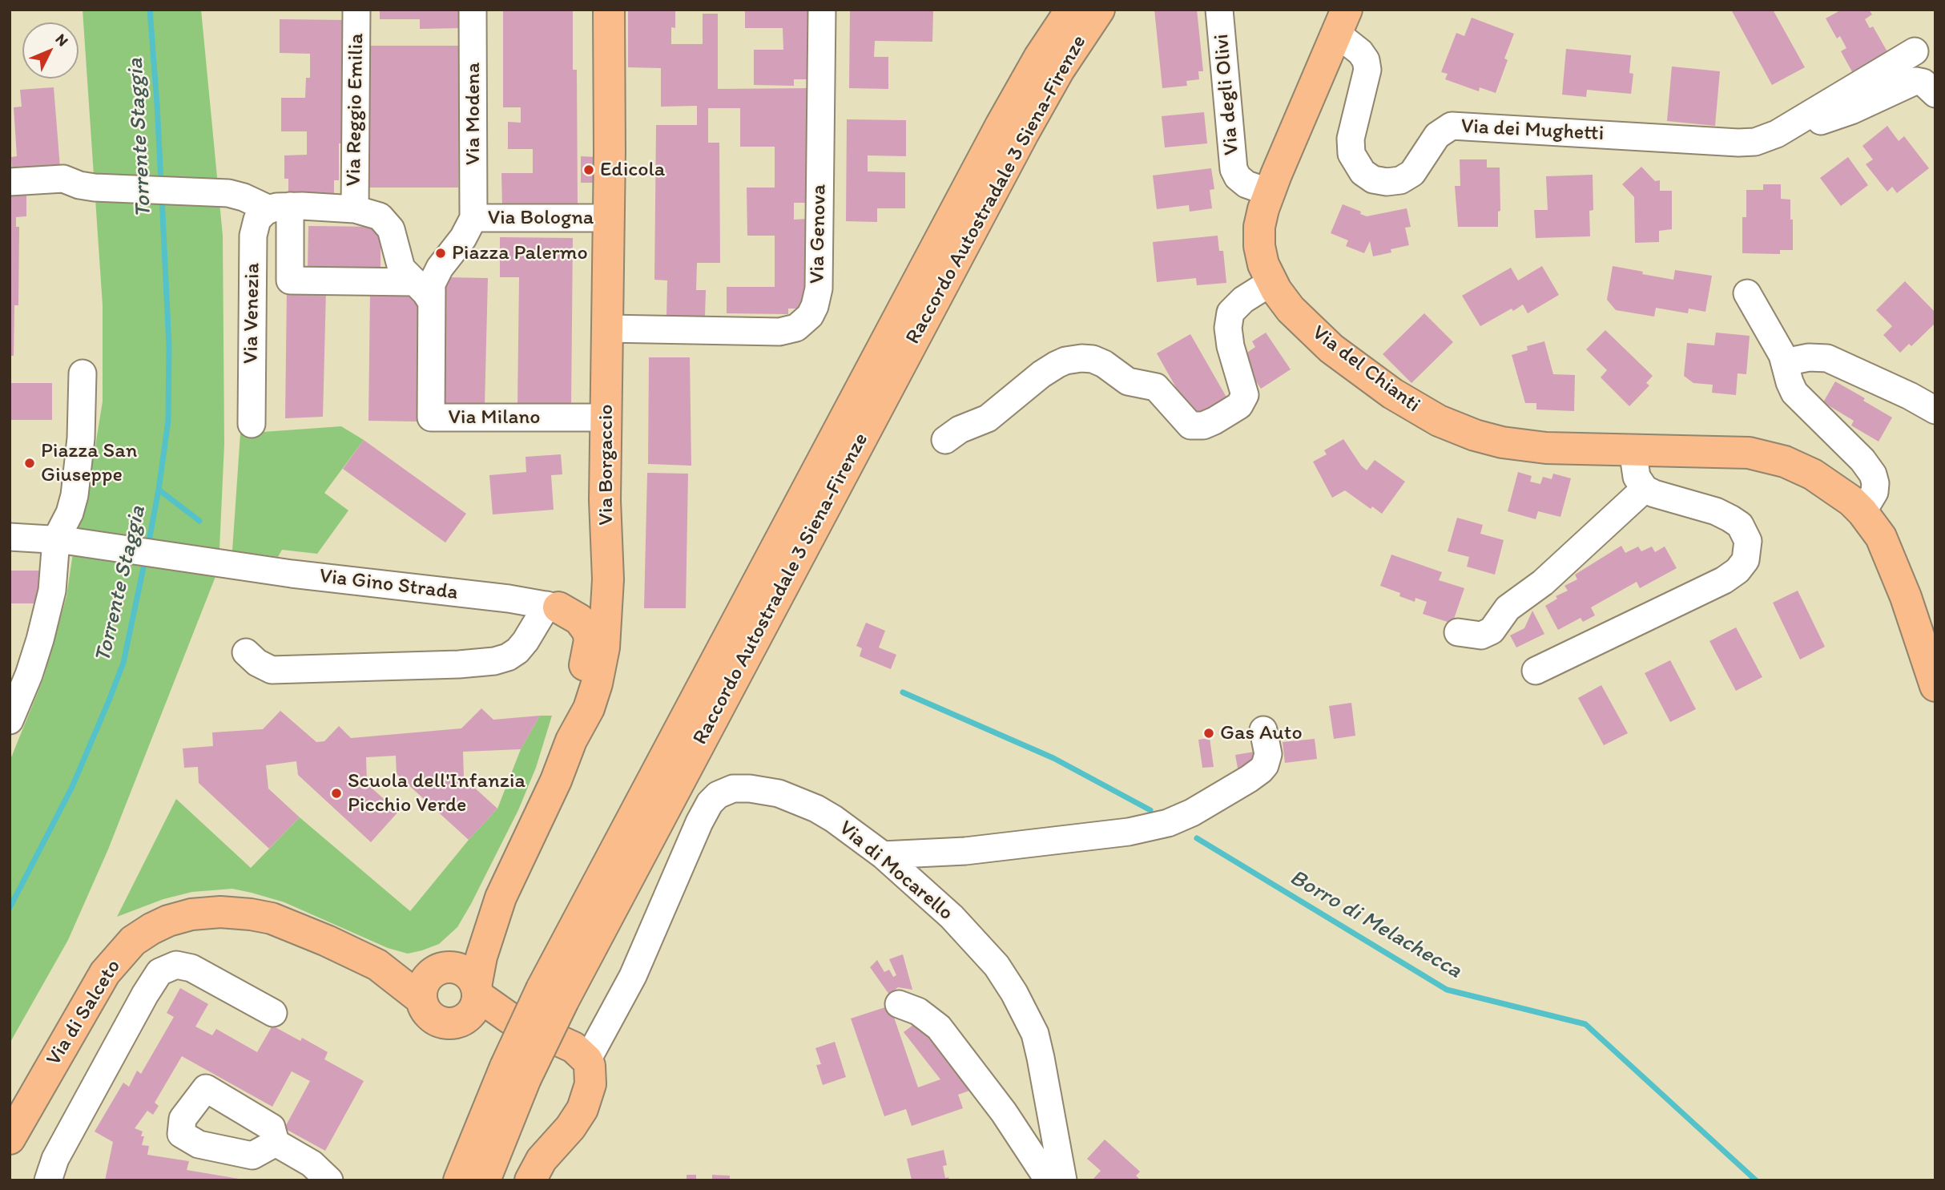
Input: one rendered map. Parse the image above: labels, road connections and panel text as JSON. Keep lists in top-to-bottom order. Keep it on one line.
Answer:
{"streets":{"main road":["Raccordo Autostradale 3 Siena-Firenze","Via del Chianti","Via Borgaccio","Via di Salceto"],"street":["Via degli Olivi","Via Reggio Emilia","Via Modena","Via dei Mughetti","Via Bologna","Via Genova","Via Venezia","Via Milano","Via Gino Strada","Via di Mocarello"]},"crossings":[["Via degli Olivi","Via del Chianti"],["Via Modena","Via Bologna"],["Via dei Mughetti","Via del Chianti"],["Via Bologna","Via Borgaccio"],["Via Genova","Via Borgaccio"],["Via Milano","Via Borgaccio"],["Via Borgaccio","Via di Salceto"]],"water":["Torrente Staggia","Borro di Melachecca"],"places":["Edicola","Piazza Palermo","Piazza San Giuseppe","Gas Auto","Scuola dell'Infanzia Picchio Verde"],"north":"top right"}
